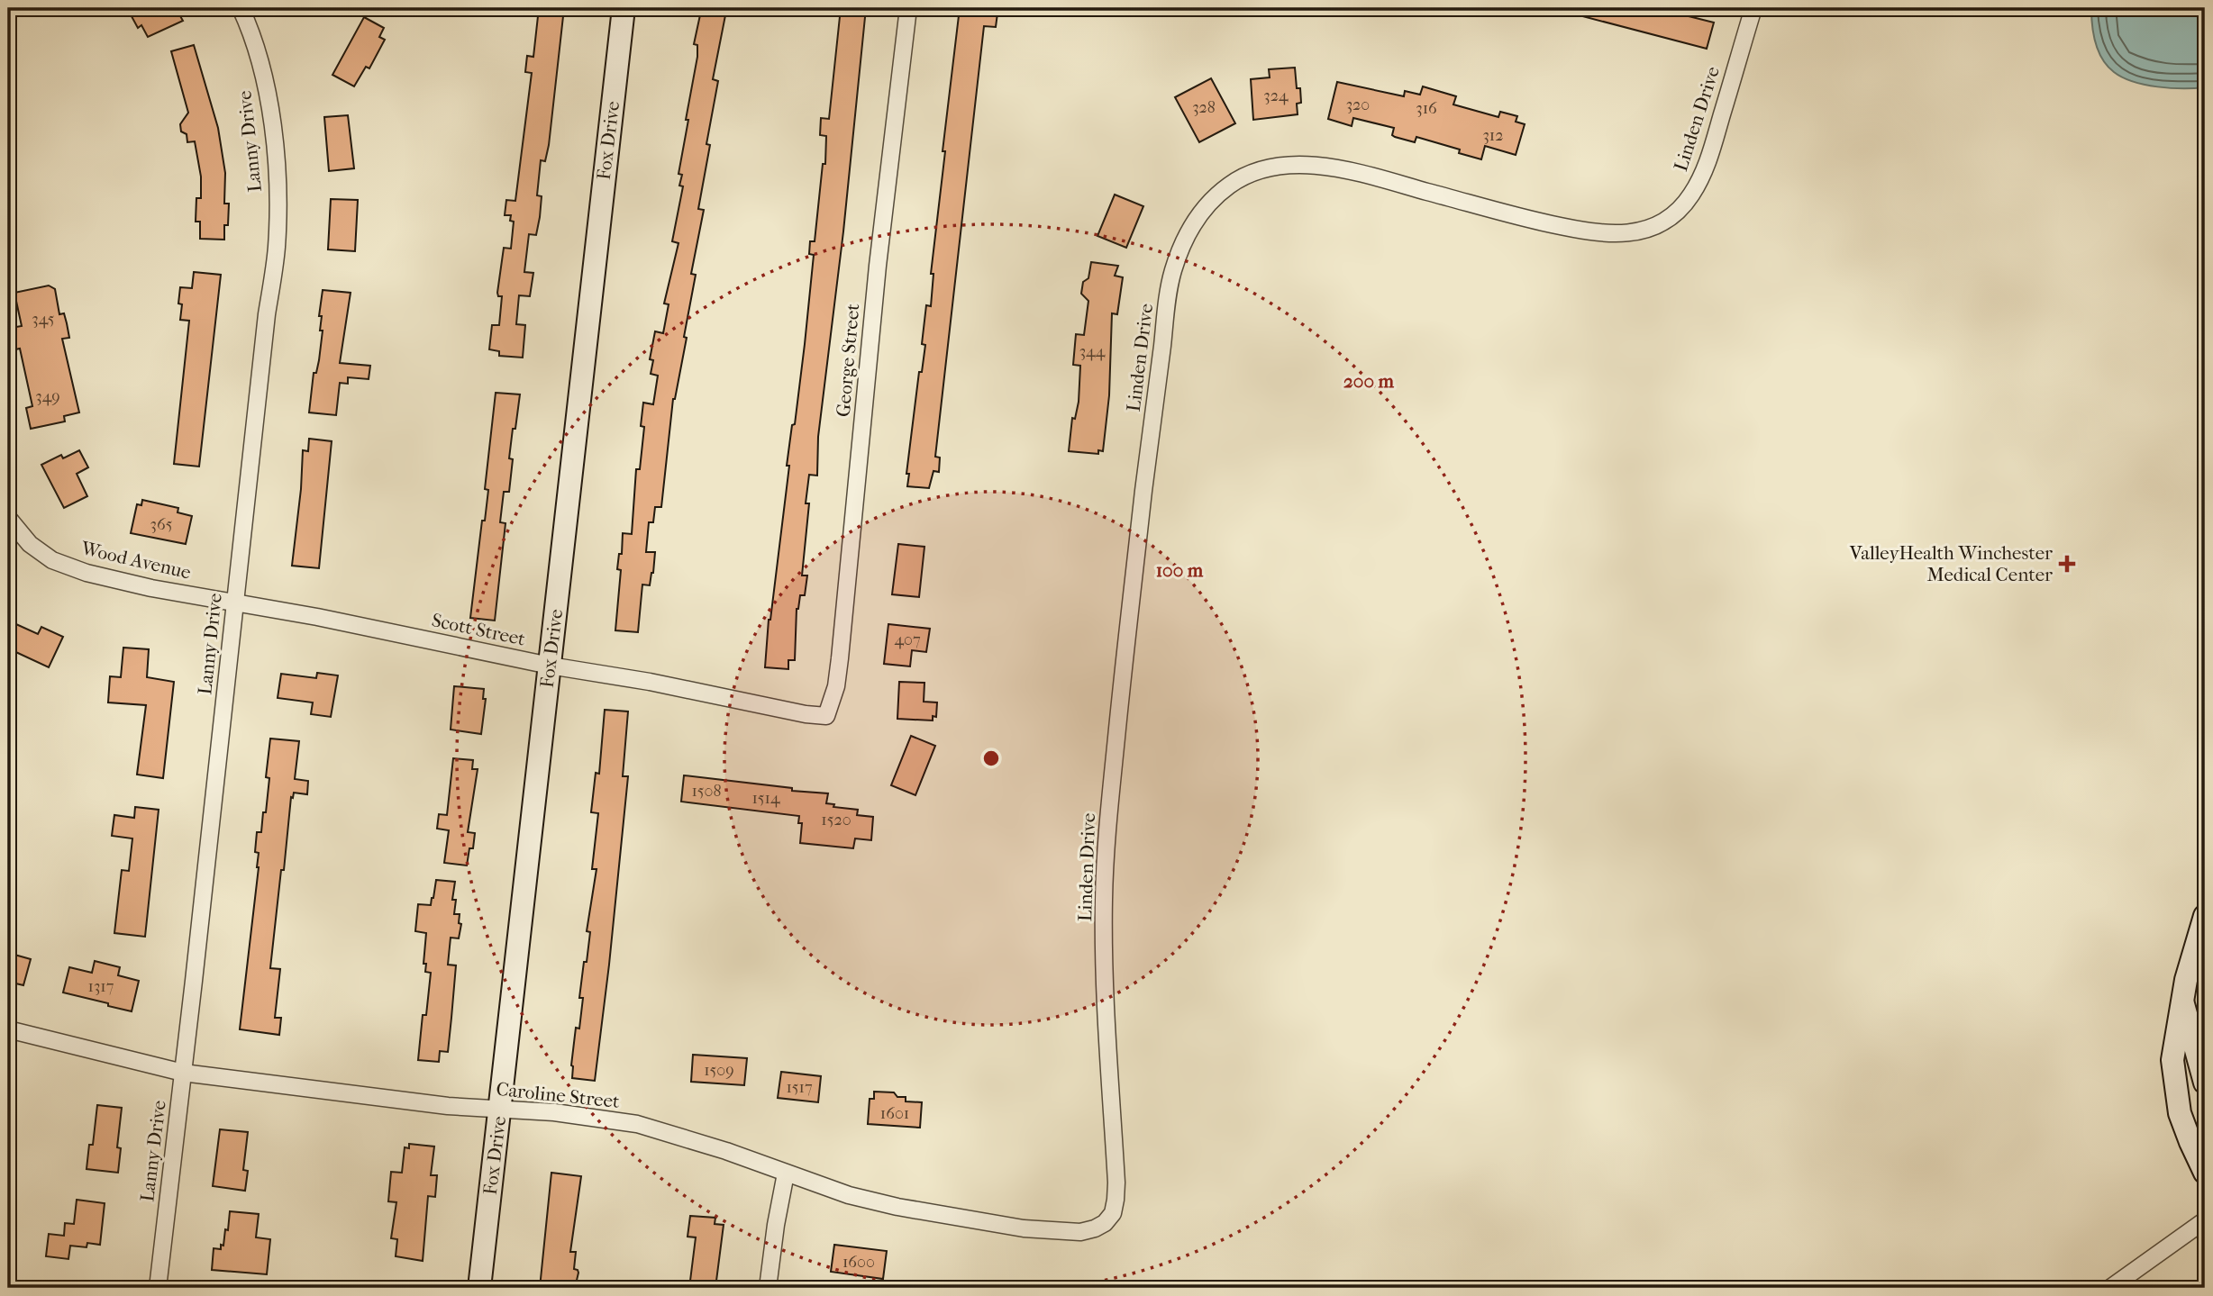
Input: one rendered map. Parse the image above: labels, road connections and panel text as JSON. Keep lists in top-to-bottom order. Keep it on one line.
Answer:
{"streets":{"main road":["Fox Drive"],"street":["Linden Drive","Lanny Drive","George Street","Wood Avenue","Scott Street","Caroline Street"]},"crossings":[["Linden Drive","Caroline Street"],["Fox Drive","Scott Street"],["Fox Drive","Caroline Street"],["Lanny Drive","Wood Avenue"],["Lanny Drive","Scott Street"],["Lanny Drive","Caroline Street"],["George Street","Scott Street"],["Wood Avenue","Scott Street"]],"places":{"health":["ValleyHealth Winchester Medical Center"]},"house_numbers":["324","320","328","316","312","345","344","349","365","407","1508","1514","1520","1317","1509","1517","1601","1600"],"rings":["200 m","100 m"]}
